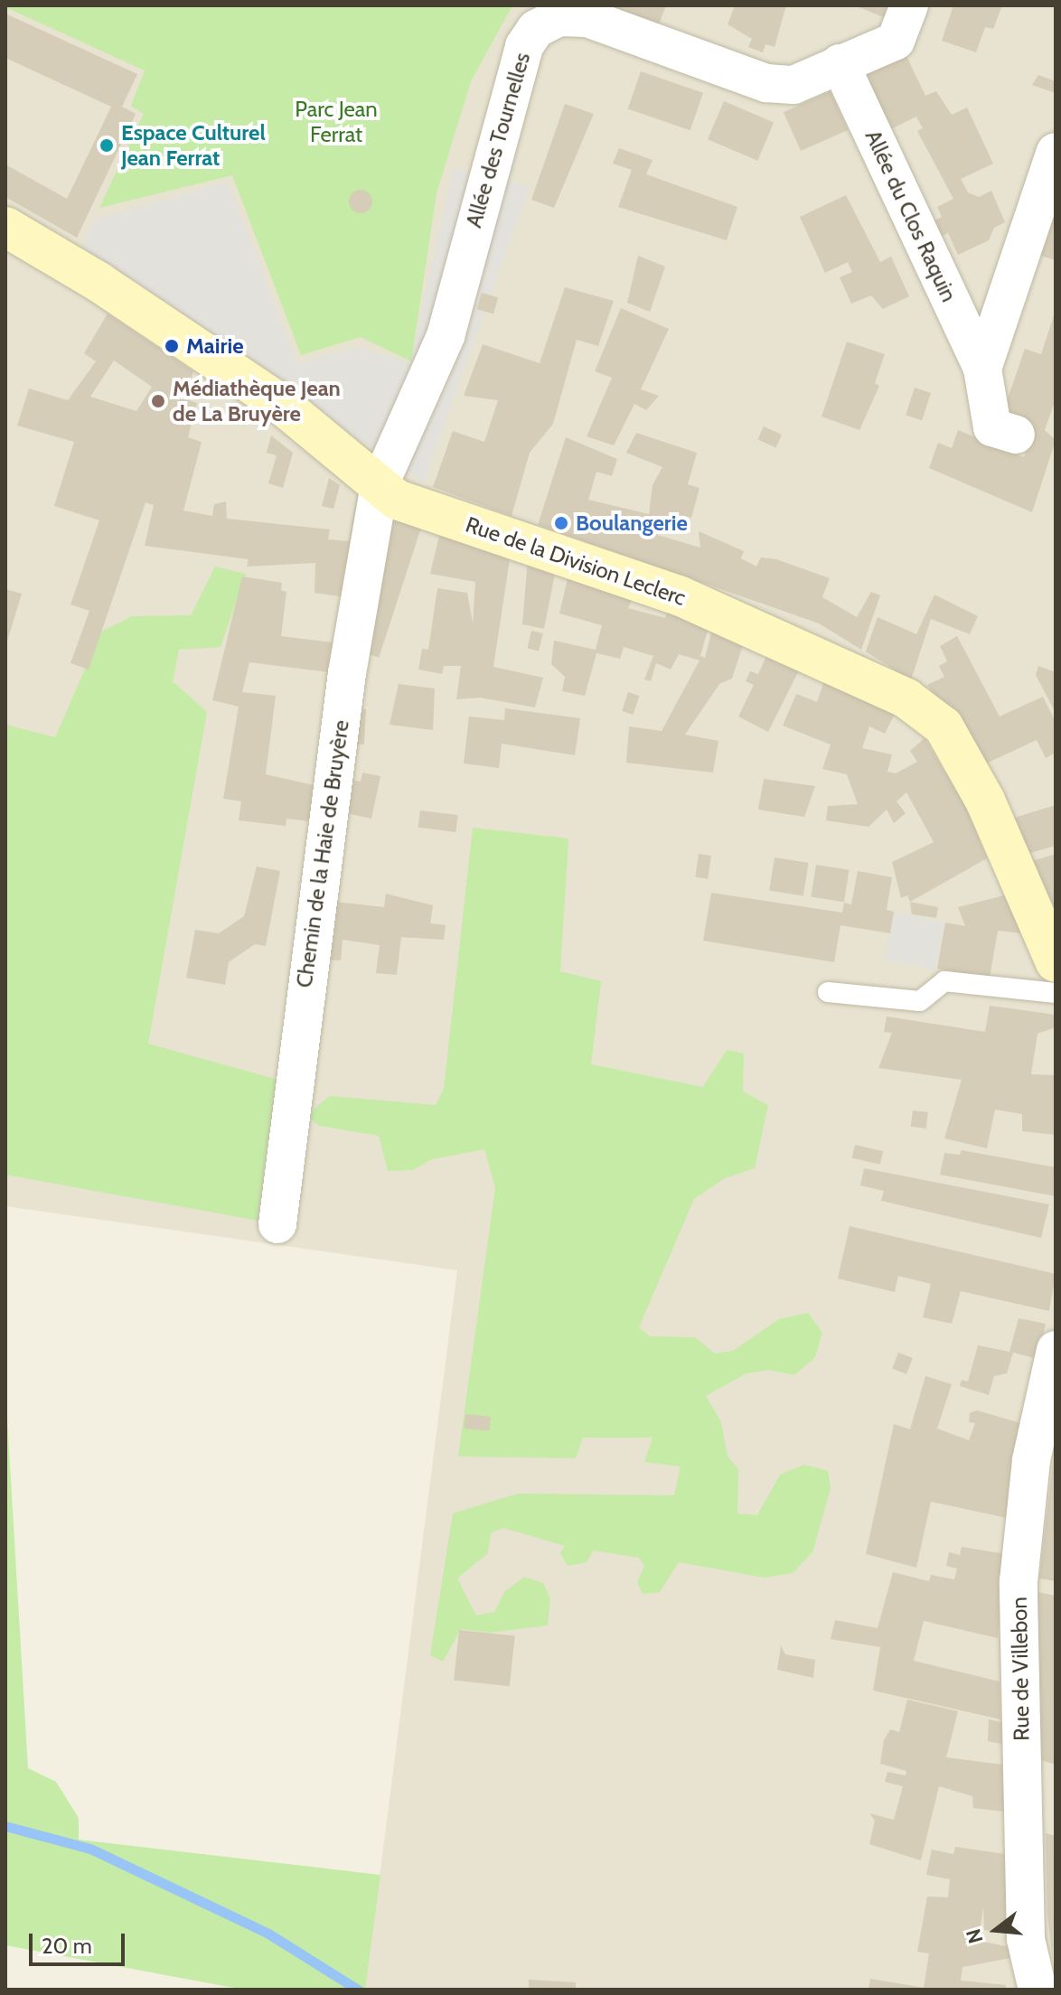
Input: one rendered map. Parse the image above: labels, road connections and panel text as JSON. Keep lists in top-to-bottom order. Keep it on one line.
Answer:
{"streets":{"main road":["Rue de la Division Leclerc"],"street":["Allée des Tournelles","Allée du Clos Raquin","Chemin de la Haie de Bruyère","Rue de Villebon"]},"crossings":[["Allée des Tournelles","Allée du Clos Raquin"],["Allée des Tournelles","Rue de la Division Leclerc"],["Allée des Tournelles","Chemin de la Haie de Bruyère"],["Rue de la Division Leclerc","Chemin de la Haie de Bruyère"]],"parks":["Parc Jean Ferrat"],"places":["Espace Culturel Jean Ferrat","Mairie","Médiathèque Jean de La Bruyère","Boulangerie"],"scale_bar":"20 m","north":"left"}
